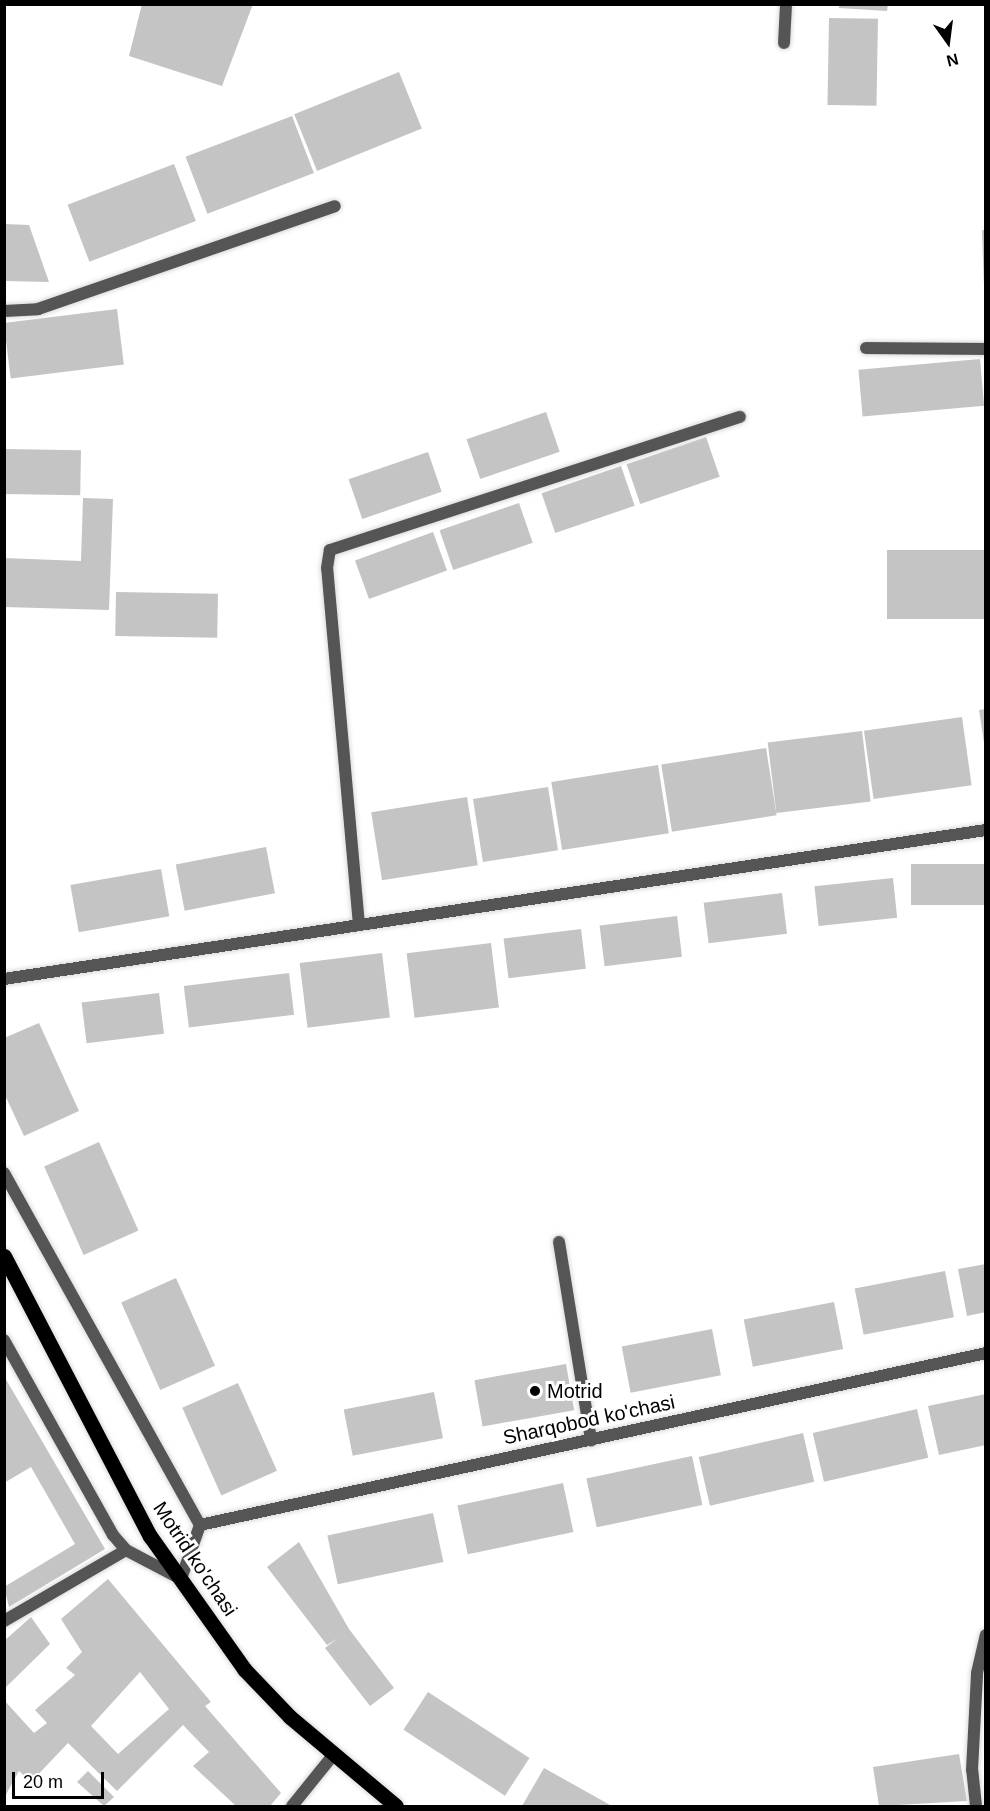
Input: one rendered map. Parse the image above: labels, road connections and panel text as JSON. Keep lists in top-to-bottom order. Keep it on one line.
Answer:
{"streets":{"main road":["Motrid ko'chasi"],"street":["Sharqobod ko'chasi"]},"places":["Motrid"],"scale_bar":"20 m","north":"bottom"}
